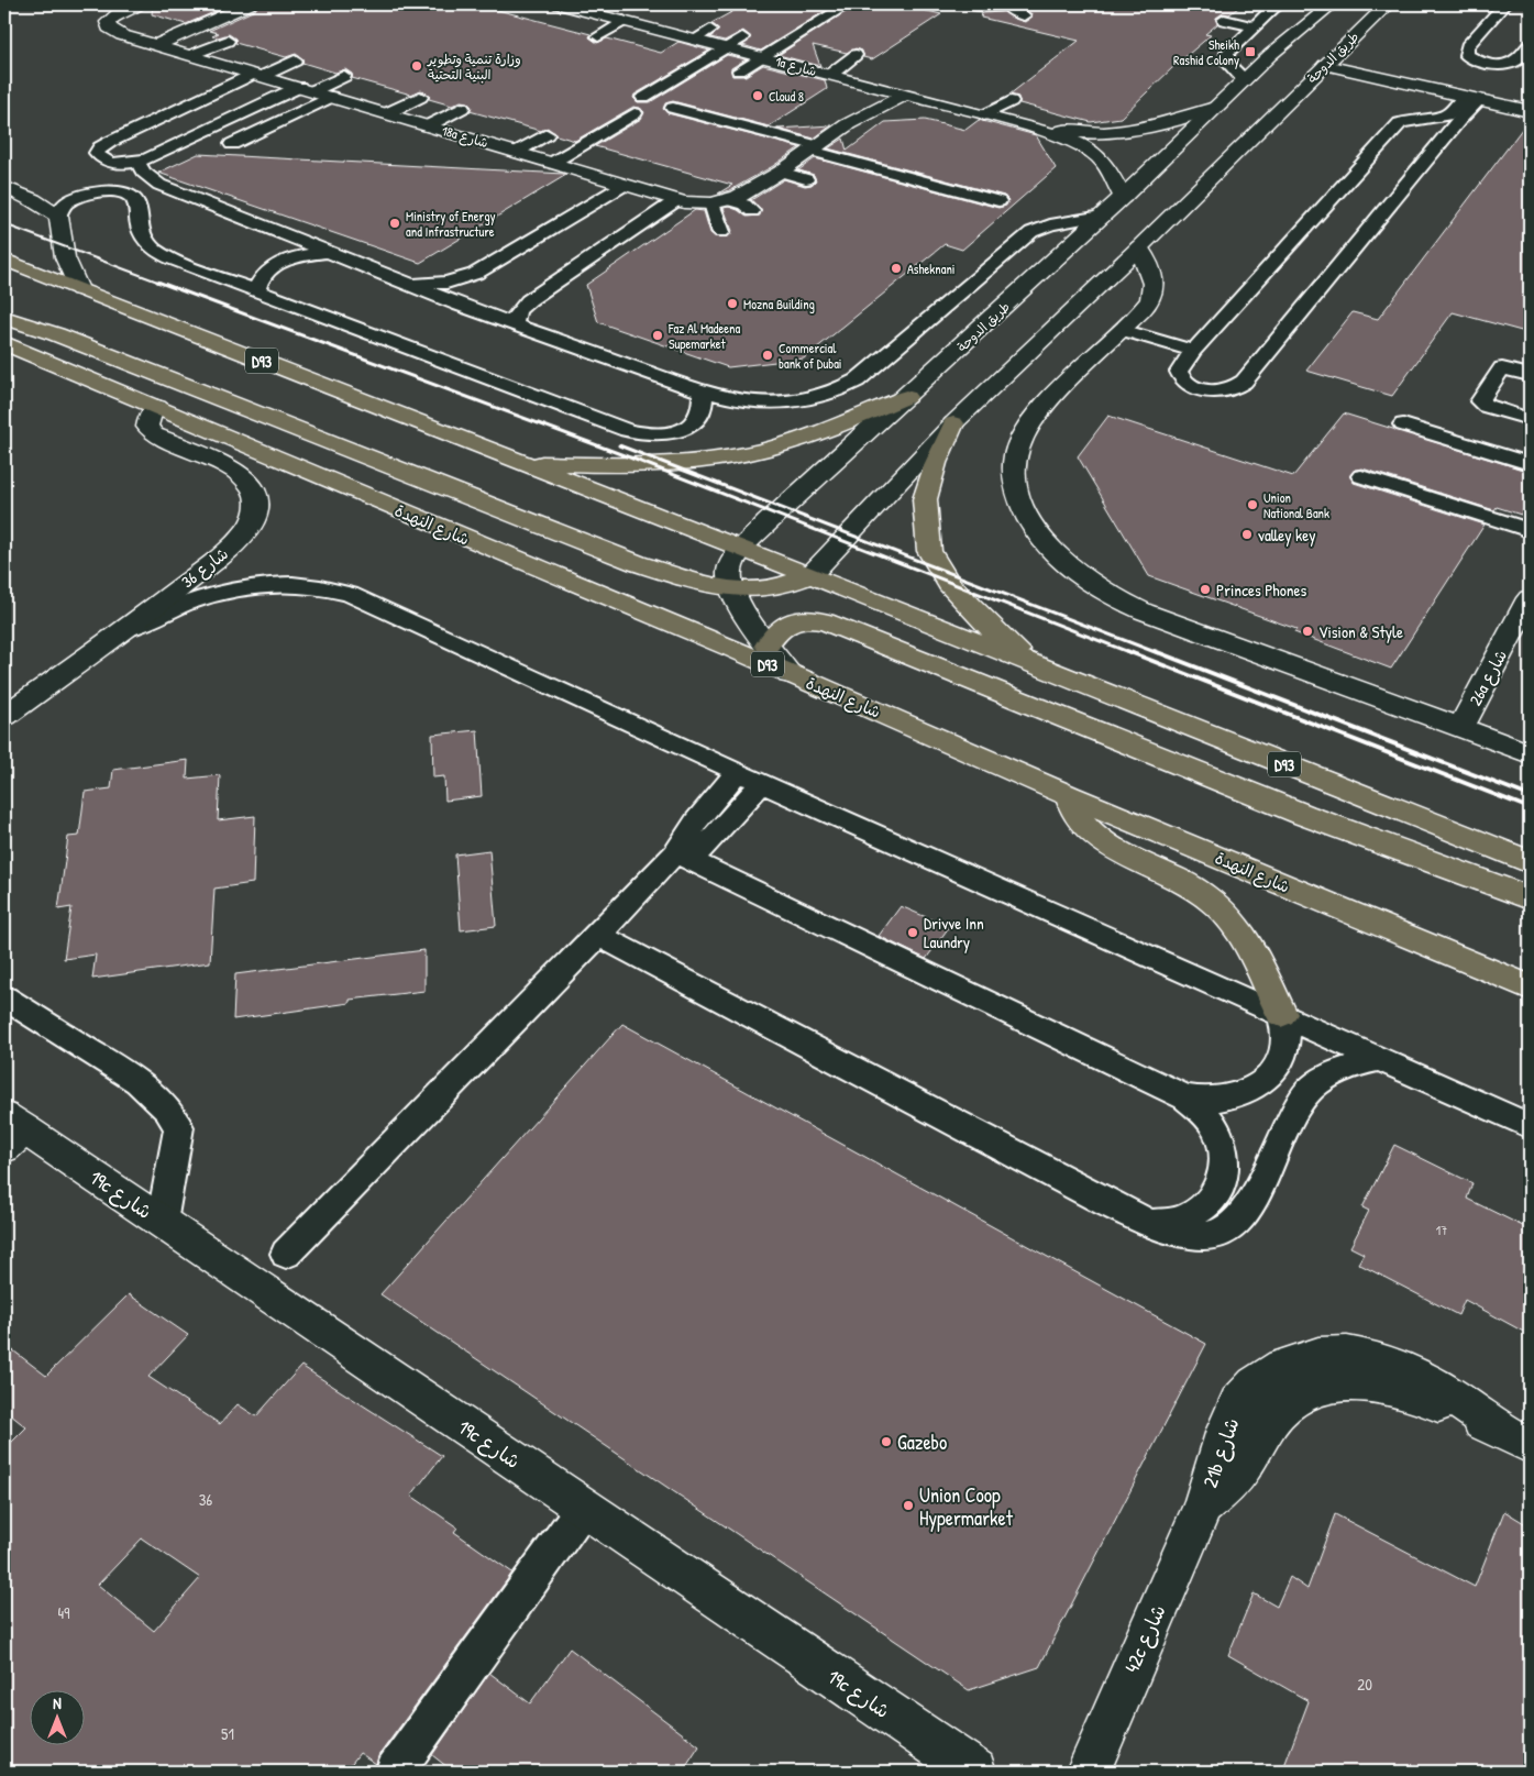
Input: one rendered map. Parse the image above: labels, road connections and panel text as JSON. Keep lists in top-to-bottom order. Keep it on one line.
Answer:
{"streets":{"main road":["D93","شارع النهدة"],"street":["طريق الدوحة","1a شارع","18a شارع","شارع 36","26a شارع","19c شارع","21b شارع","42c شارع"]},"crossings":[["طريق الدوحة","1a شارع"],["طريق الدوحة","D93"],["شارع النهدة","شارع 36"],["21b شارع","42c شارع"]],"places":{"transit":["Sheikh Rashid Colony"],"other":["وزارة تنمية وتطوير البنية التحتية","Cloud 8","Ministry of Energy and Infrastructure","Asheknani","Mozna Building","Faz Al Madeena Supemarket","Commercial bank of Dubai","Union National Bank","valley key","Princes Phones","Vision & Style","Drivve Inn Laundry","Gazebo","Union Coop Hypermarket"]},"house_numbers":["17","36","49","20","51"],"north":"top"}
